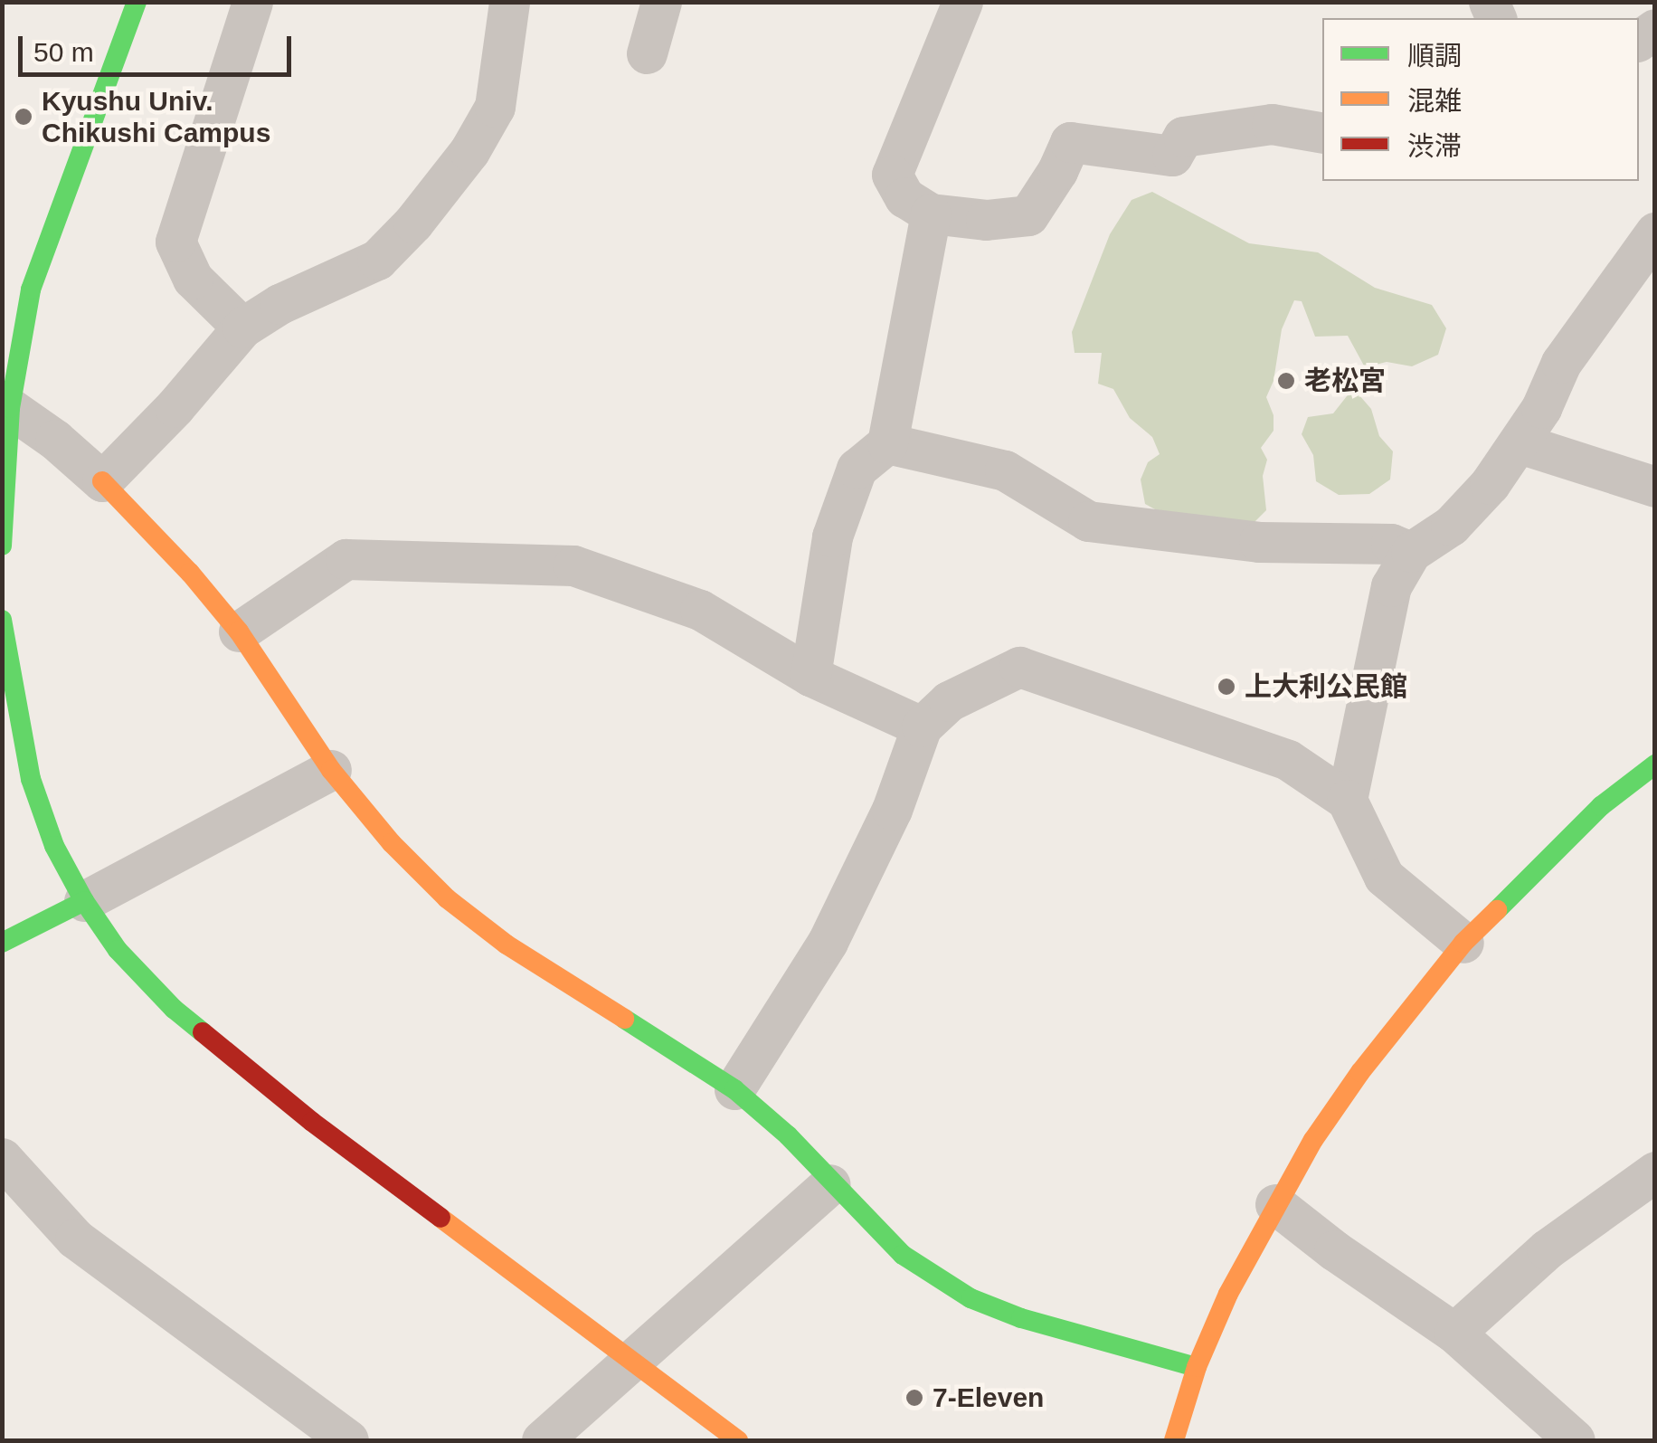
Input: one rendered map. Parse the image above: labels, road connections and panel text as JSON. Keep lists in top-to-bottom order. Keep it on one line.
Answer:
{"places":["Kyushu Univ. Chikushi Campus","老松宮","上大利公民館","7-Eleven"],"legend":["順調","混雑","渋滞"],"scale_bar":"50 m"}
